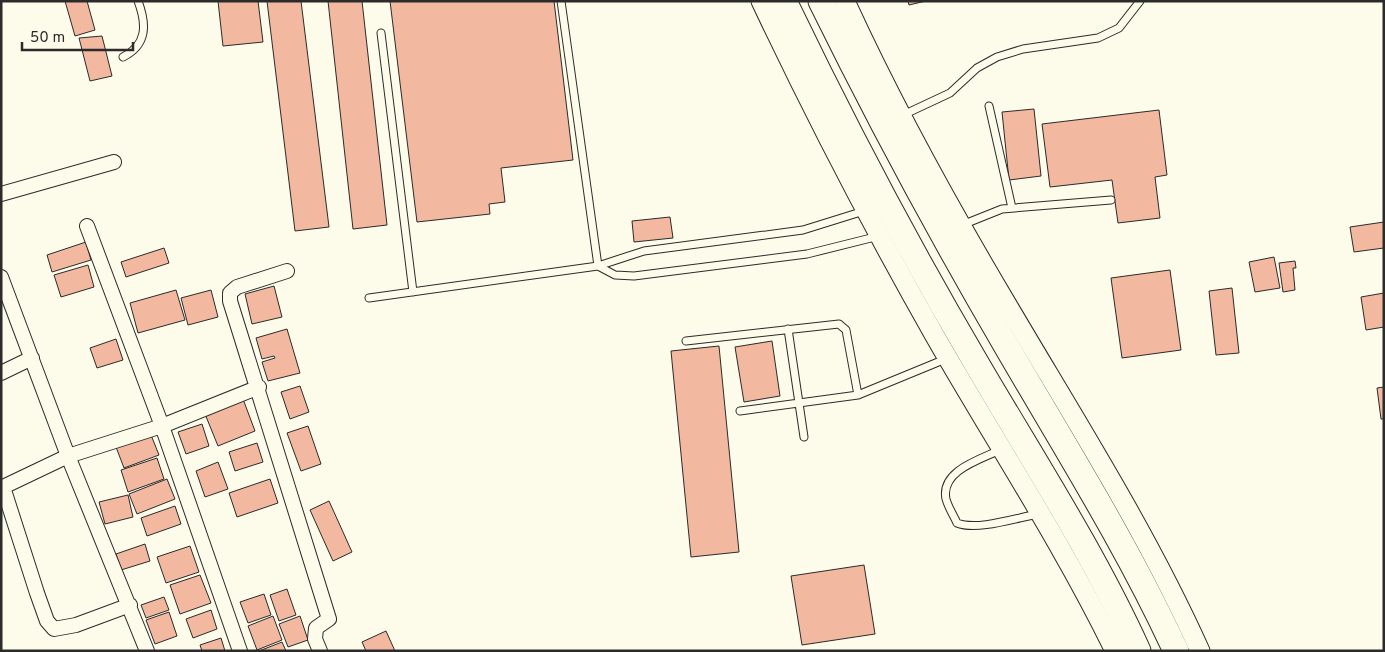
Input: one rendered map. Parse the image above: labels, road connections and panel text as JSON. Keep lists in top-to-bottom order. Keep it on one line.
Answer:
{"scale_bar":"50 m"}
